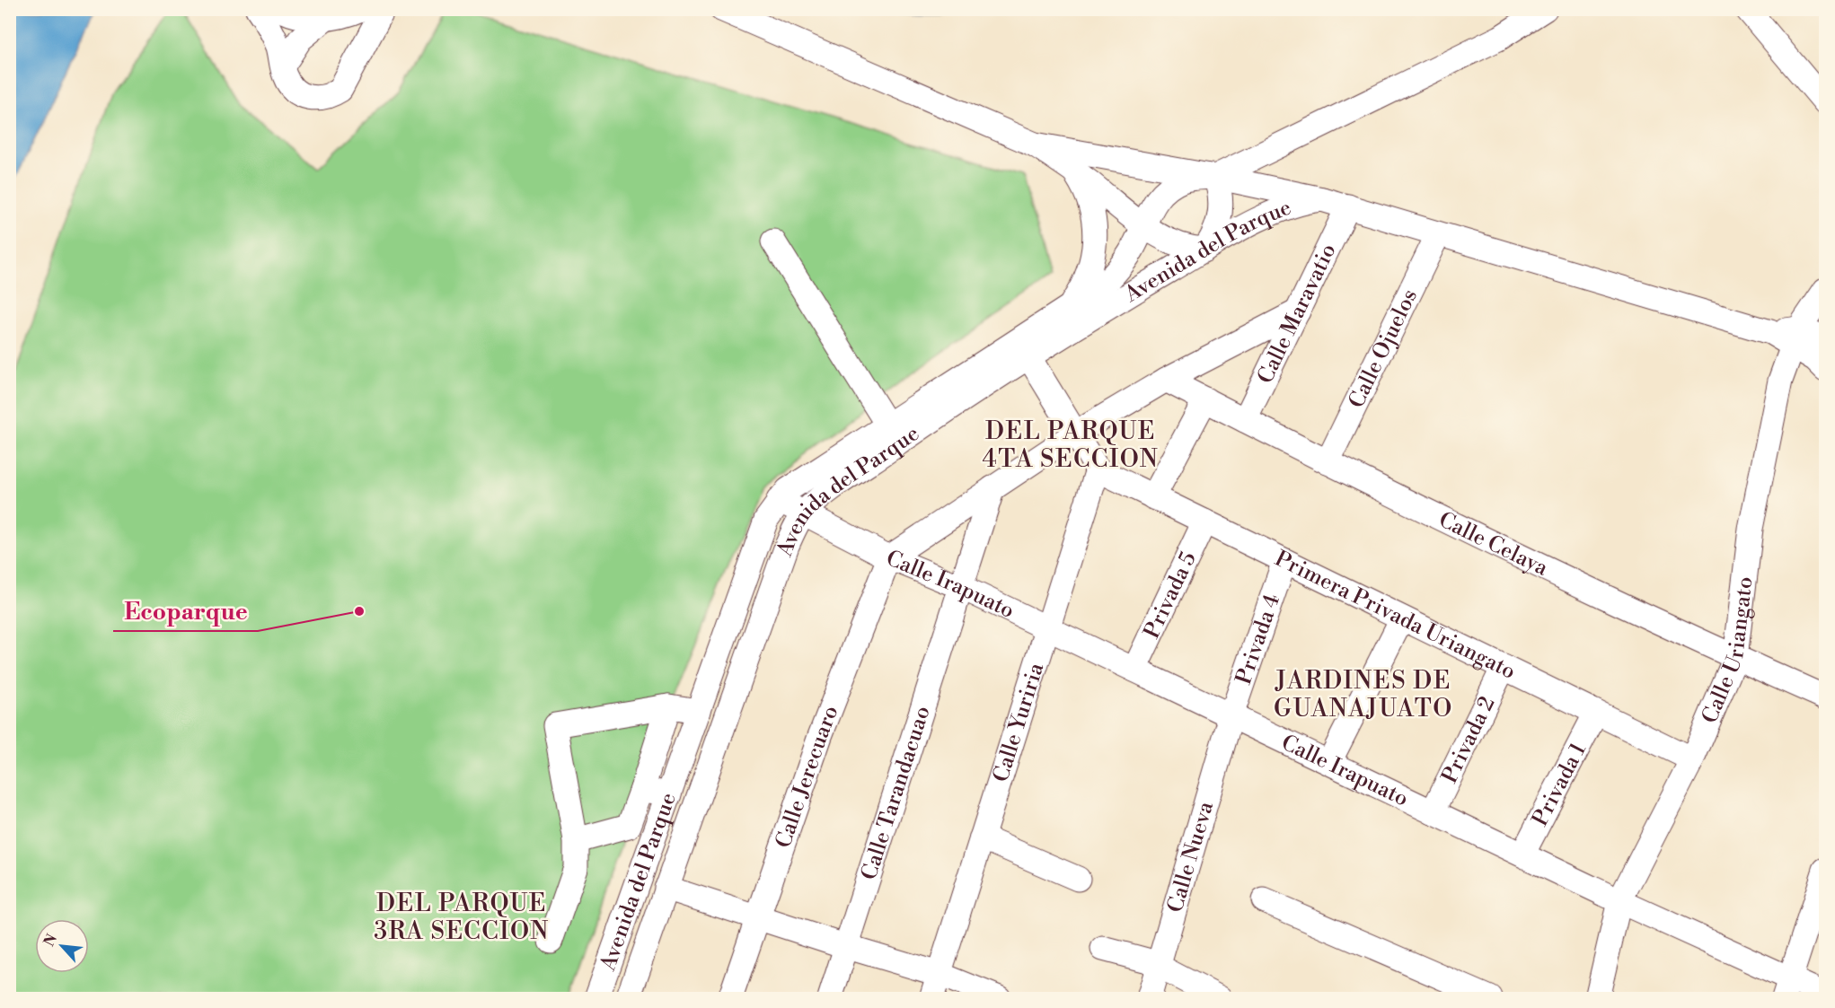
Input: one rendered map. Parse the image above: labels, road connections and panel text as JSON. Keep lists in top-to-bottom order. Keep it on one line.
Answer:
{"streets":{"street":["Avenida del Parque","Calle Maravatio","Calle Ojuelos","Calle Celaya","Calle Irapuato","Privada 5","Primera Privada Uriangato","Privada 4","Calle Uriangato","Calle Yuriria","Privada 2","Calle Jerecuaro","Privada 1","Calle Tarandacuao","Calle Nueva"]},"crossings":[["Avenida del Parque","Calle Irapuato"],["Calle Maravatio","Calle Celaya"],["Calle Ojuelos","Calle Celaya"],["Calle Celaya","Calle Uriangato"],["Calle Irapuato","Privada 5"],["Calle Irapuato","Privada 4"],["Calle Irapuato","Calle Uriangato"],["Calle Irapuato","Calle Yuriria"],["Calle Irapuato","Privada 2"],["Calle Irapuato","Calle Jerecuaro"],["Calle Irapuato","Privada 1"],["Calle Irapuato","Calle Tarandacuao"],["Calle Irapuato","Calle Nueva"],["Privada 5","Primera Privada Uriangato"],["Primera Privada Uriangato","Privada 4"],["Primera Privada Uriangato","Calle Uriangato"],["Primera Privada Uriangato","Calle Yuriria"],["Primera Privada Uriangato","Privada 2"],["Primera Privada Uriangato","Privada 1"],["Privada 4","Calle Nueva"]],"districts":["DEL PARQUE 4TA SECCION","JARDINES DE GUANAJUATO","DEL PARQUE 3RA SECCION"],"places":["Ecoparque"],"north":"top left"}
